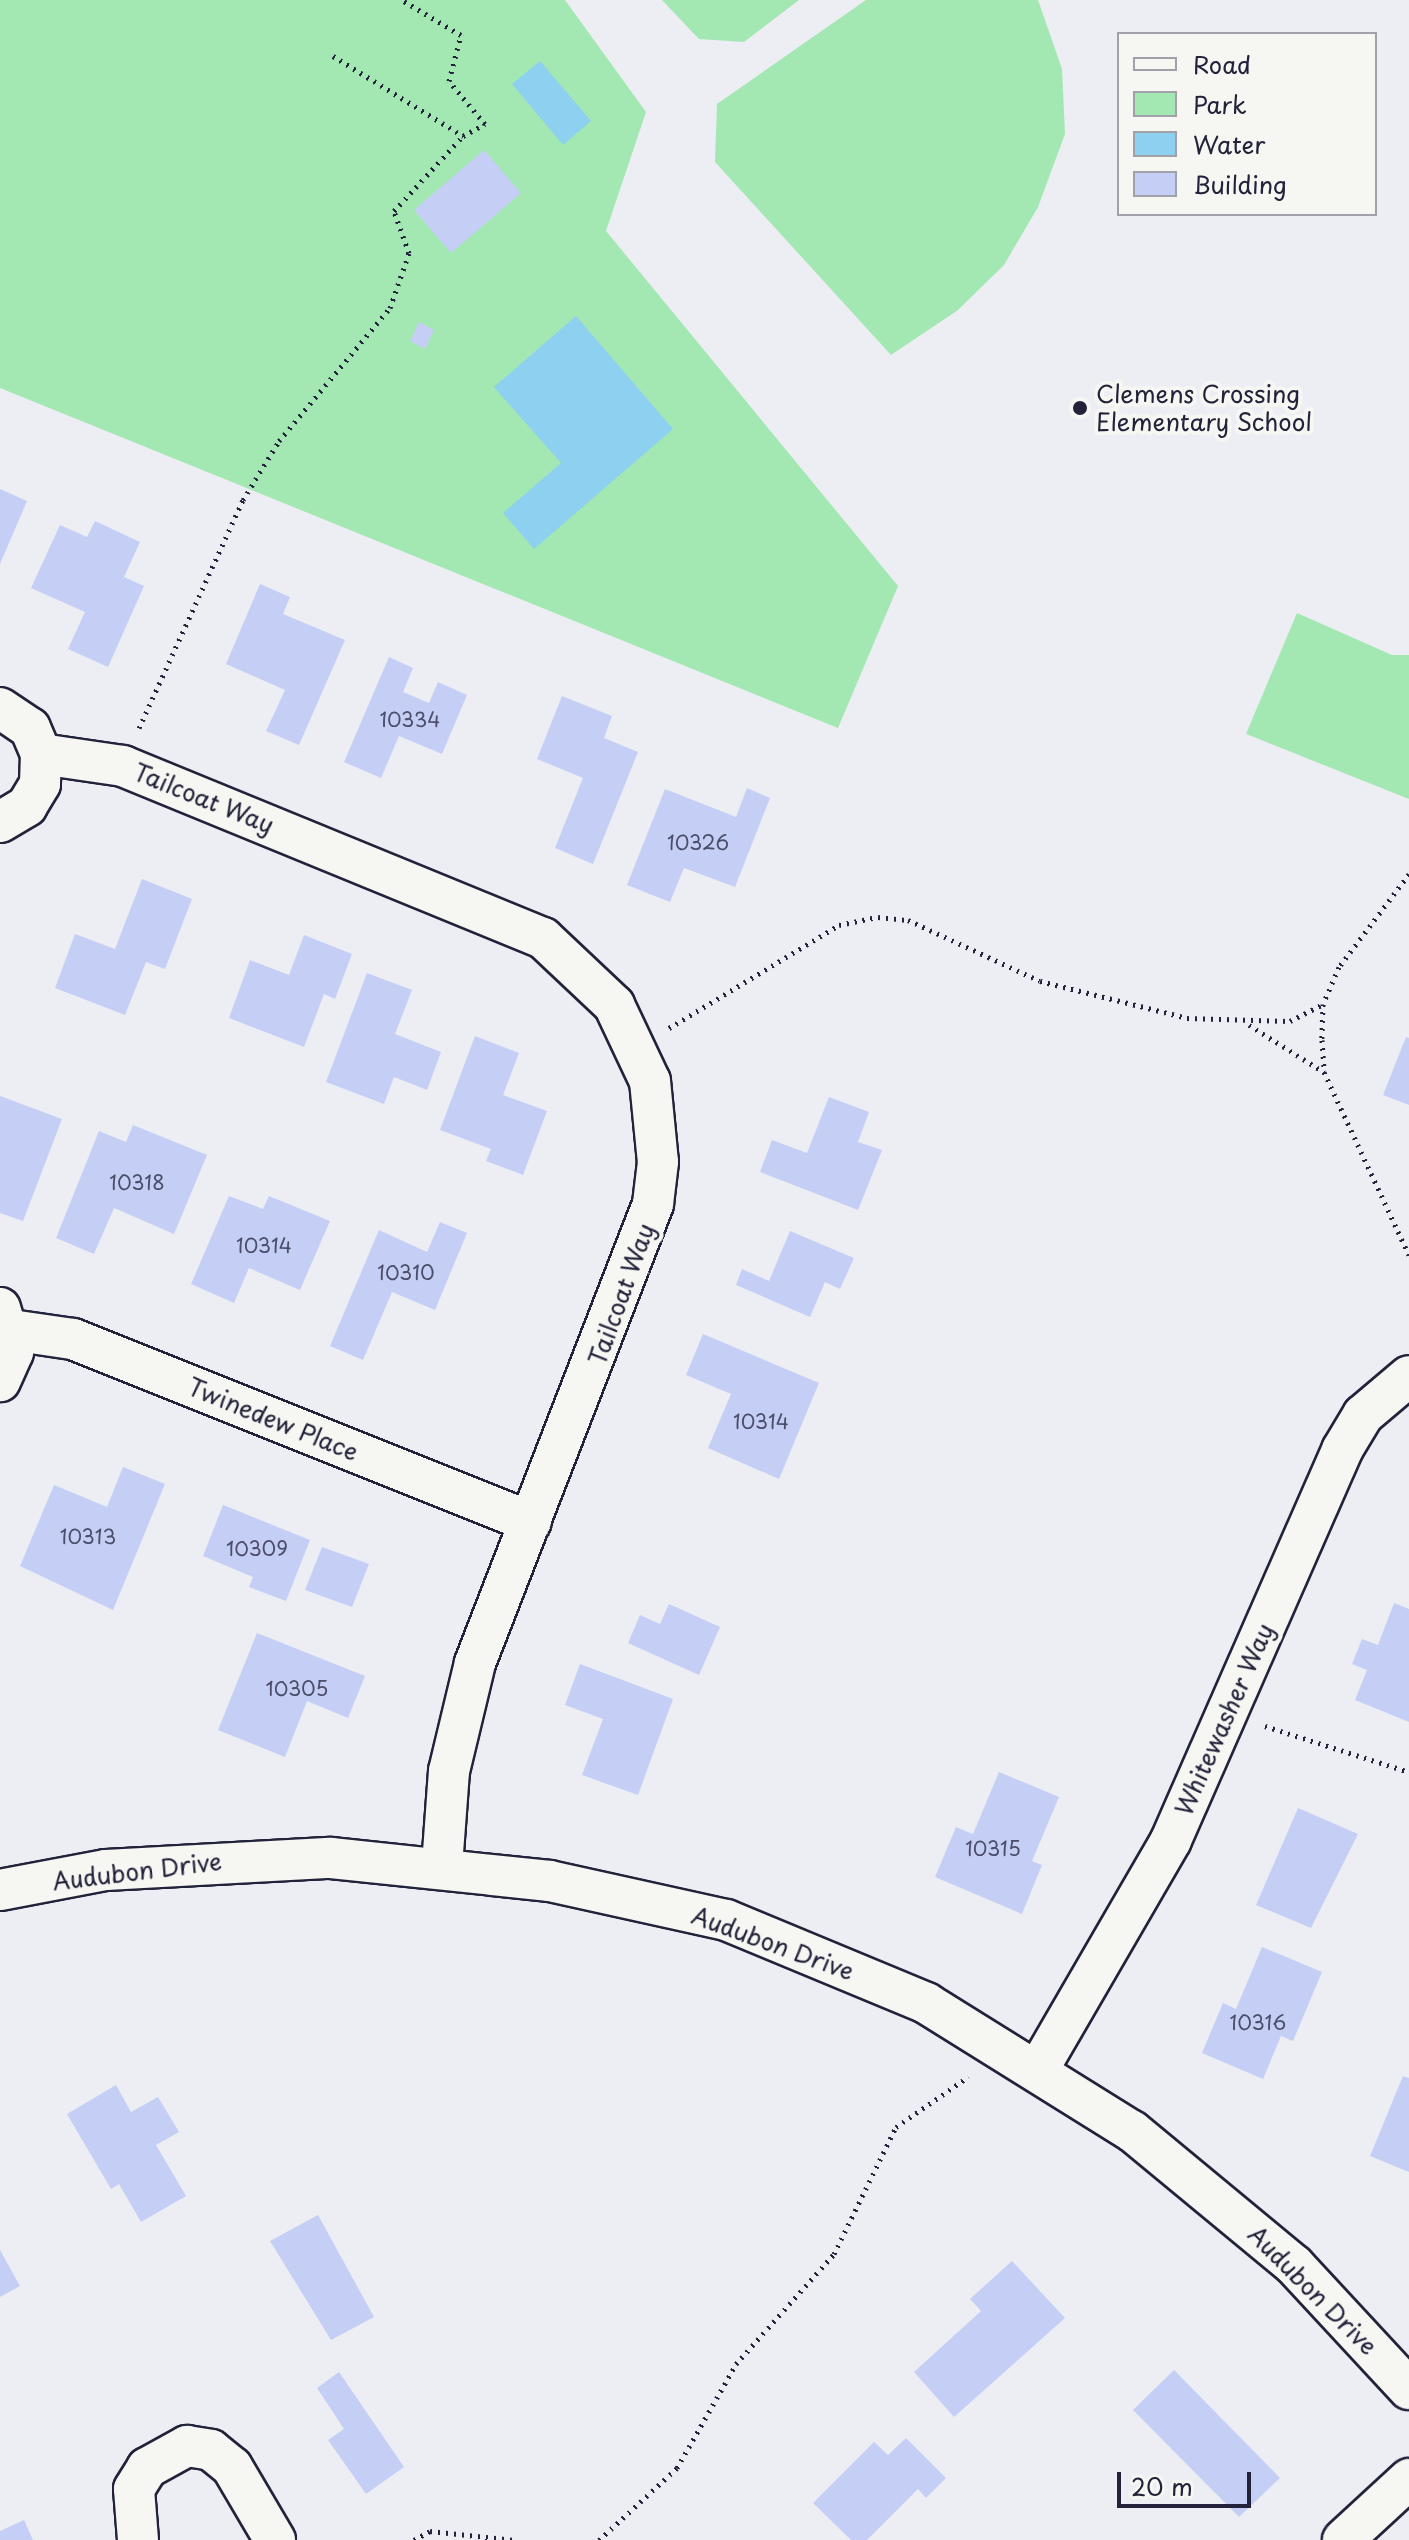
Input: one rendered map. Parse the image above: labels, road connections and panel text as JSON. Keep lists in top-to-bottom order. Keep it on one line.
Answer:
{"streets":{"street":["Tailcoat Way","Twinedew Place","Whitewasher Way","Audubon Drive"]},"crossings":[["Tailcoat Way","Twinedew Place"],["Tailcoat Way","Audubon Drive"],["Whitewasher Way","Audubon Drive"]],"places":["Clemens Crossing Elementary School"],"house_numbers":["10334","10326","10318","10314","10310","10314","10313","10309","10305","10315","10316"],"legend":["Road","Park","Water","Building"],"scale_bar":"20 m"}
